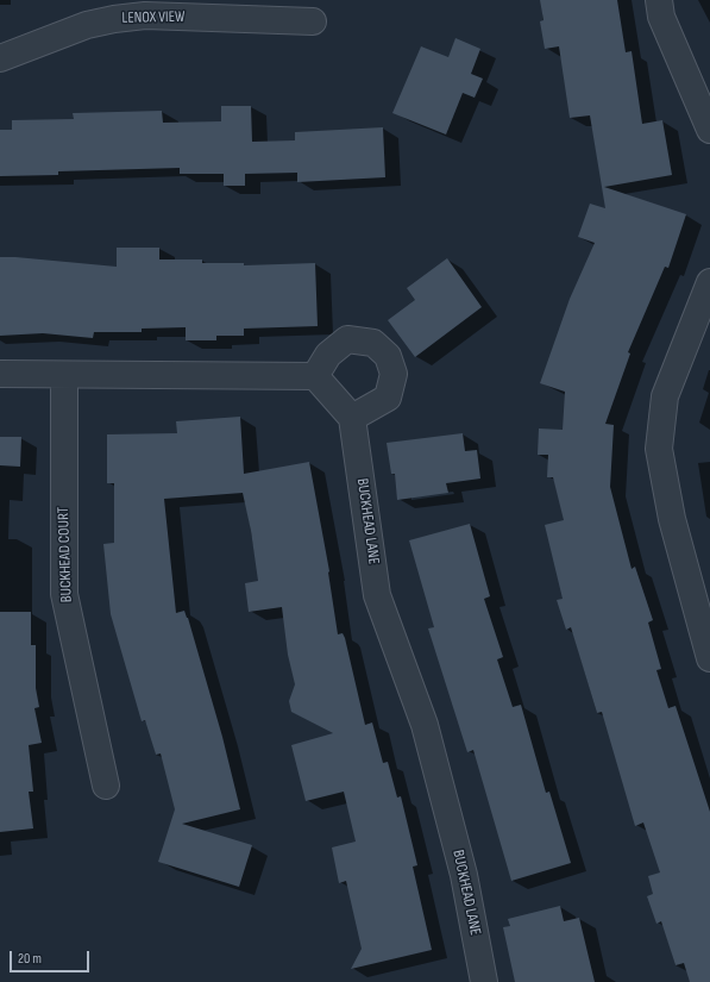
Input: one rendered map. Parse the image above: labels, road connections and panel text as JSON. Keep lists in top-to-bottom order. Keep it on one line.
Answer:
{"streets":{"street":["LENOX VIEW","BUCKHEAD LANE","BUCKHEAD COURT"]},"scale_bar":"20 m"}
